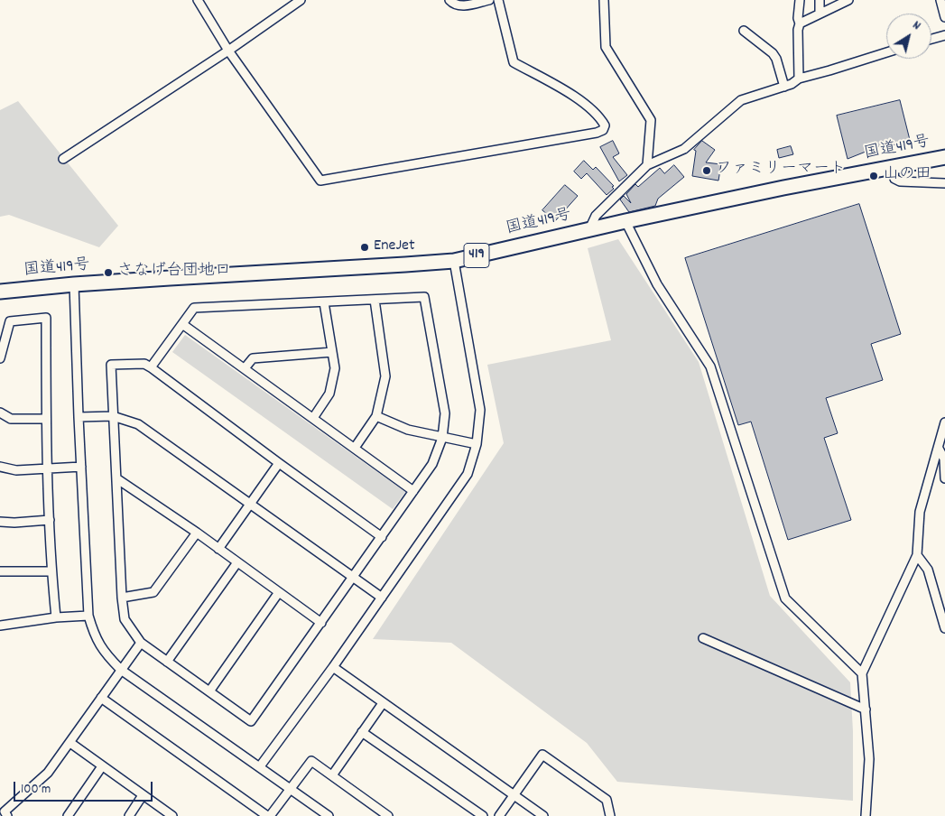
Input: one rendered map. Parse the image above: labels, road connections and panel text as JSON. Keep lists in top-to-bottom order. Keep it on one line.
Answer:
{"streets":{"highway":["国道419号","419"]},"places":["ファミリーマート","山の田","EneJet","さなげ台団地口"],"scale_bar":"100 m","north":"top right"}
